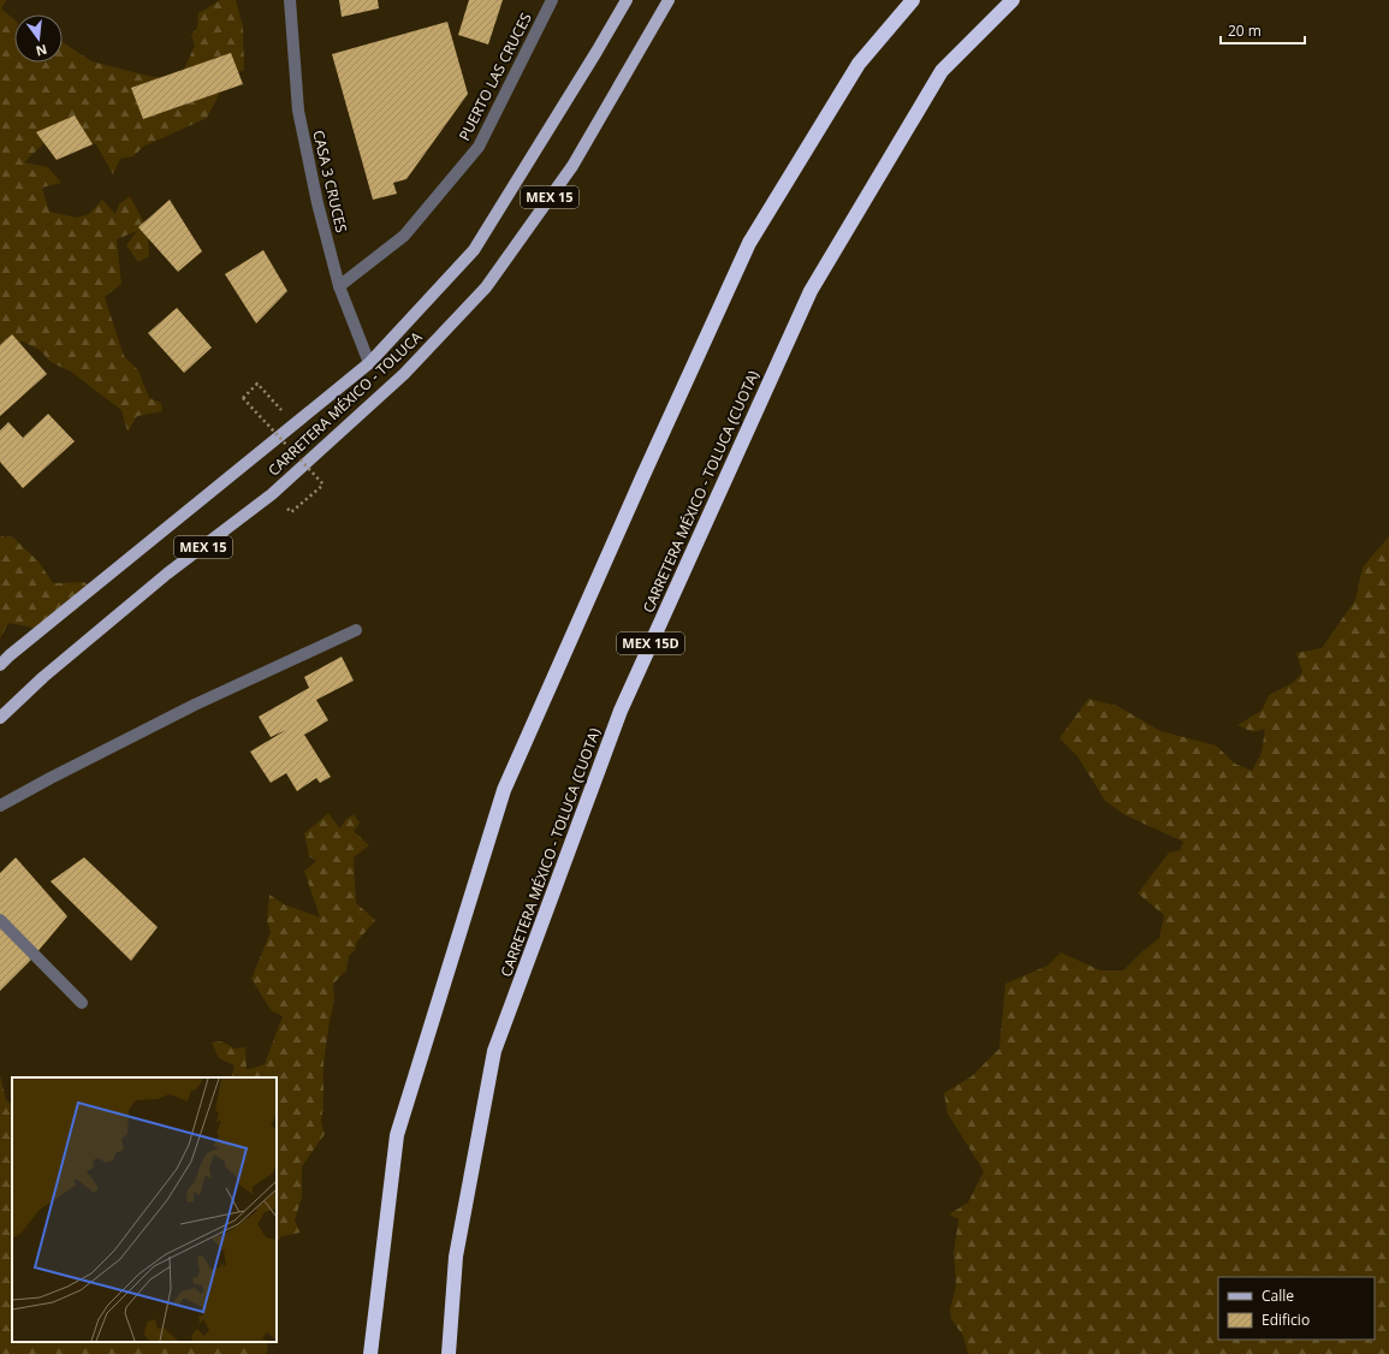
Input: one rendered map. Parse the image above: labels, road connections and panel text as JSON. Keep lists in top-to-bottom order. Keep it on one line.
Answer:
{"streets":{"highway":["CARRETERA MÉXICO - TOLUCA (CUOTA)","MEX 15D"],"main road":["MEX 15","CARRETERA MÉXICO - TOLUCA"],"street":["PUERTO LAS CRUCES","CASA 3 CRUCES"]},"crossings":[["PUERTO LAS CRUCES","CASA 3 CRUCES"],["CASA 3 CRUCES","CARRETERA MÉXICO - TOLUCA"]],"legend":["Calle","Edificio"],"scale_bar":"20 m","north":"bottom"}
